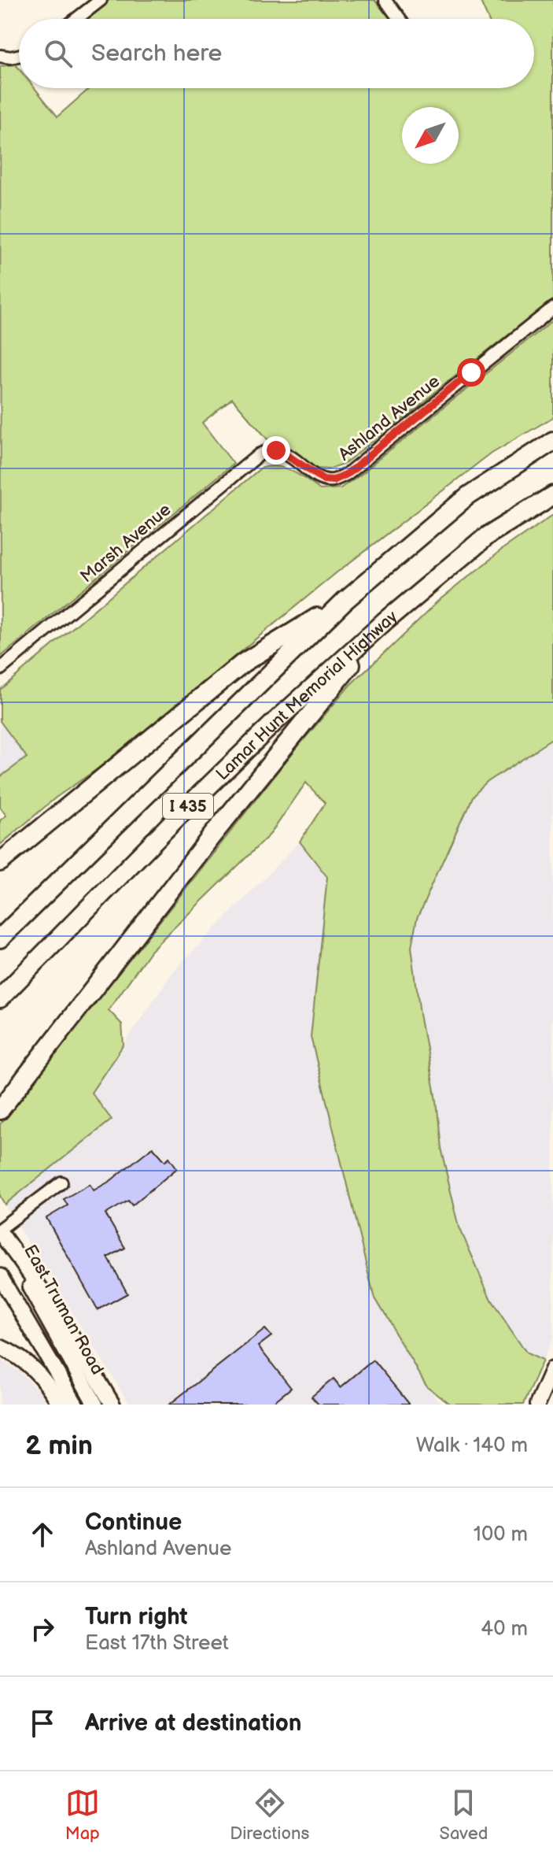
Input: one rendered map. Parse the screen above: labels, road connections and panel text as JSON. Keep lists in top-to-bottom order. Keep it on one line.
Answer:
{"streets":{"highway":["Lamar Hunt Memorial Highway","I 435"],"main road":["East Truman Road"],"street":["Ashland Avenue","Marsh Avenue"]},"crossings":[["Ashland Avenue","Marsh Avenue"]],"north":"bottom left","page":{"search":"Search here","heading":["2 min","Walk · 140 m"],"list":[["Continue","Ashland Avenue","100 m"],["Turn right","East 17th Street","40 m"],"Arrive at destination"],"nav":["Map","Directions","Saved"]}}
